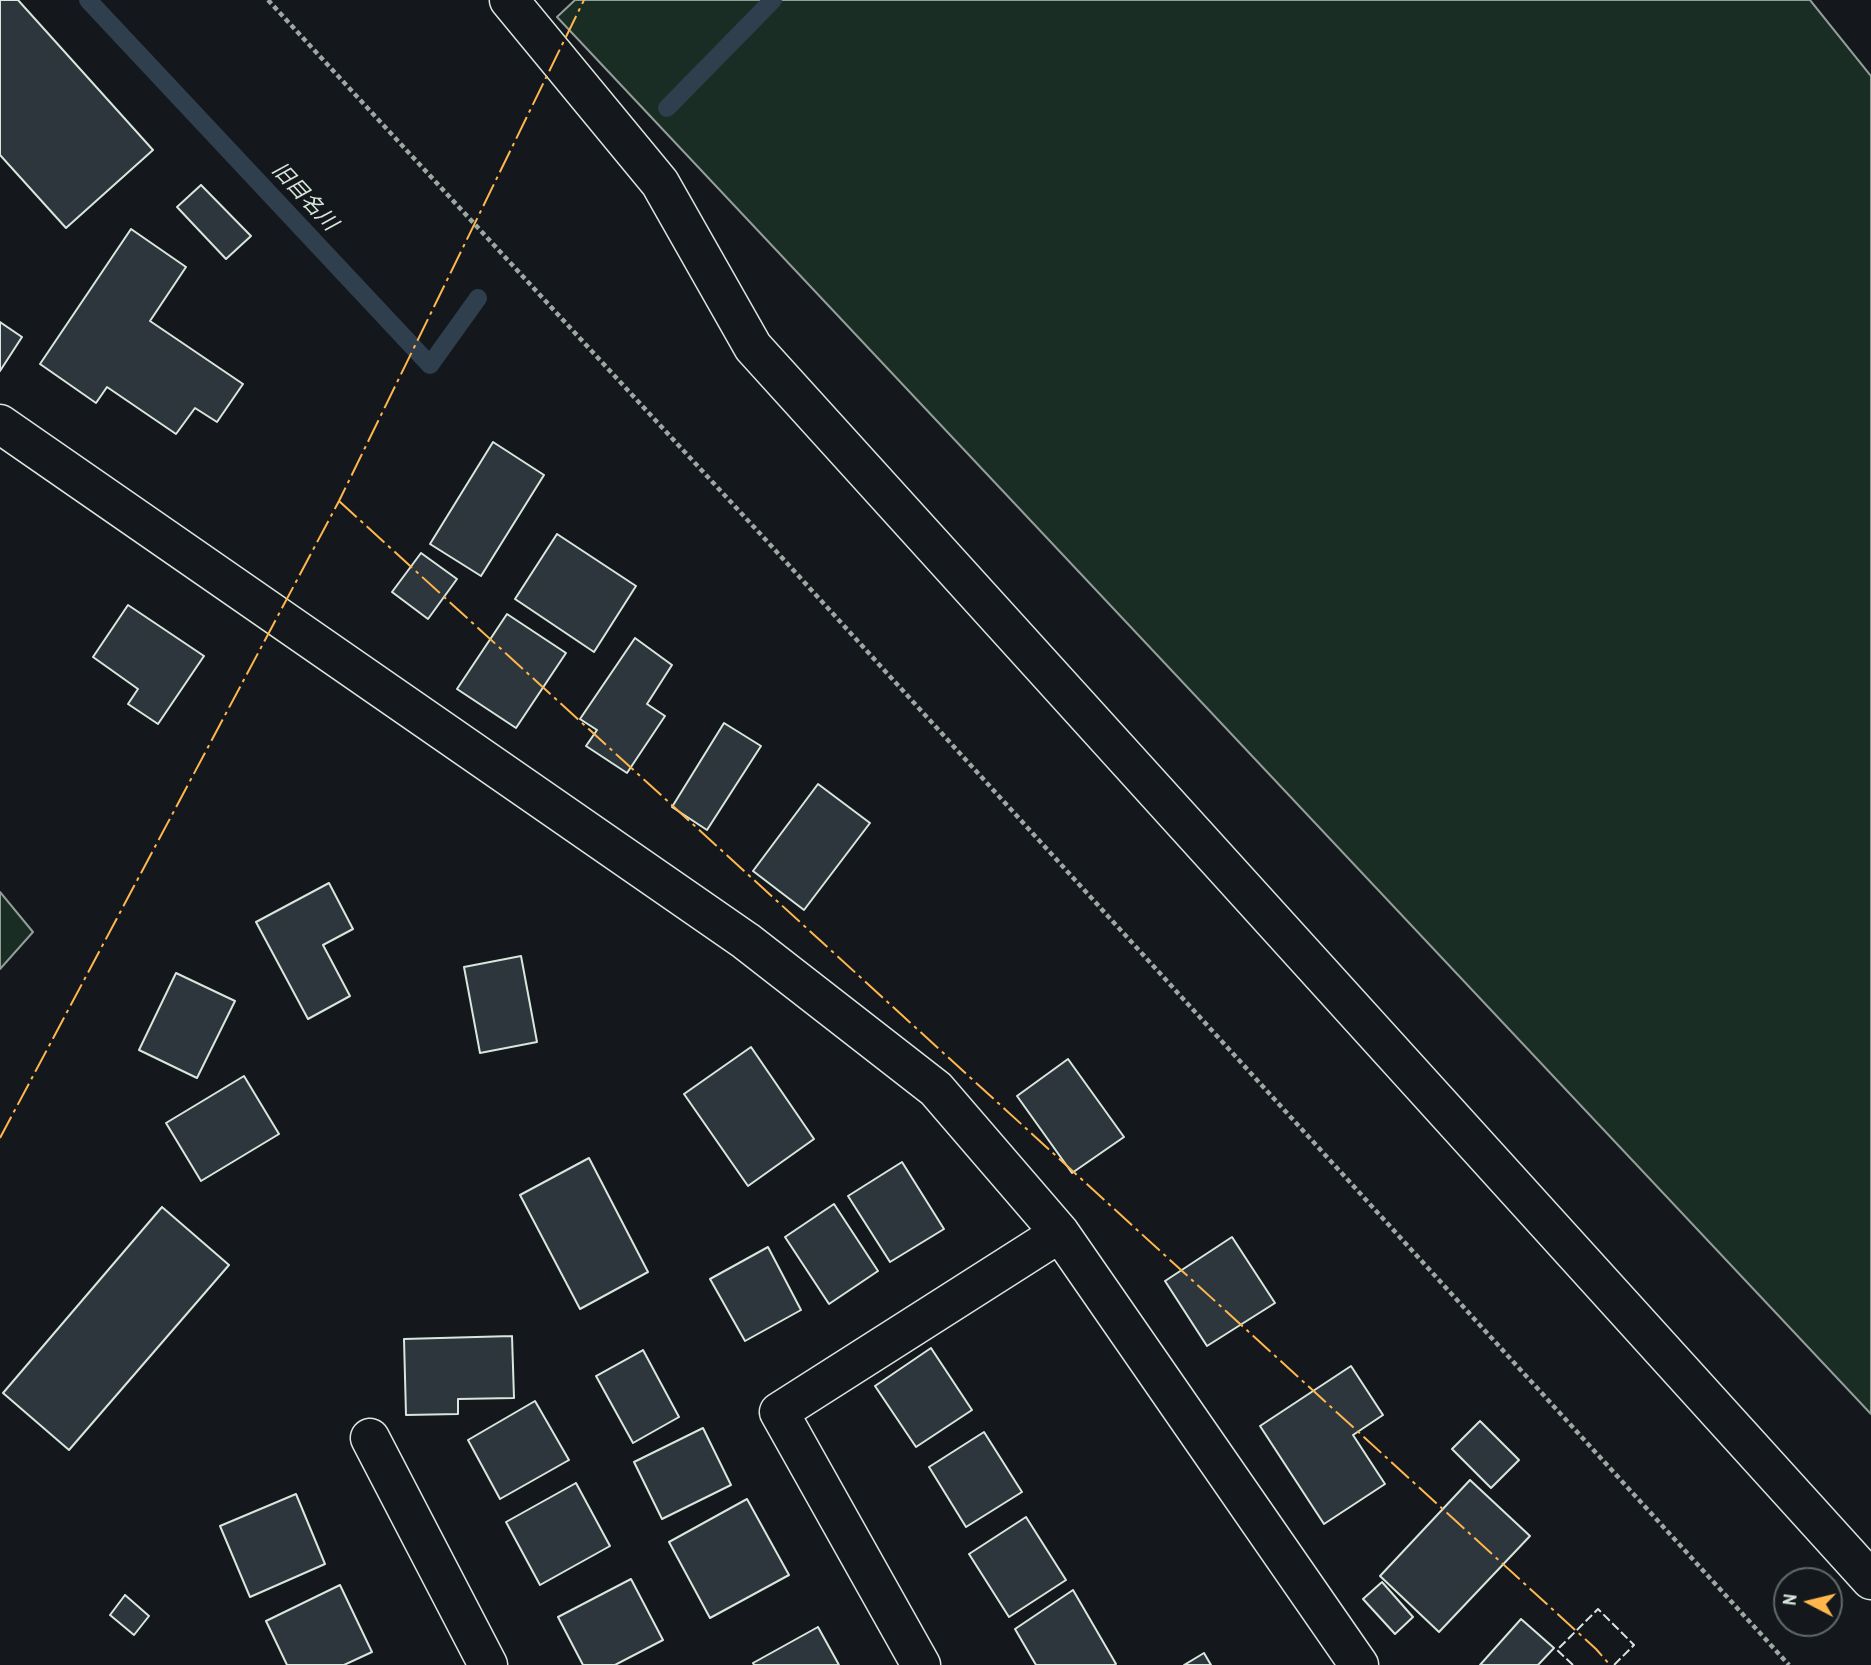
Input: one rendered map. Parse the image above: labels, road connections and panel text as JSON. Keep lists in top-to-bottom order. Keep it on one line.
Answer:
{"water":["旧目名川"],"north":"left"}
